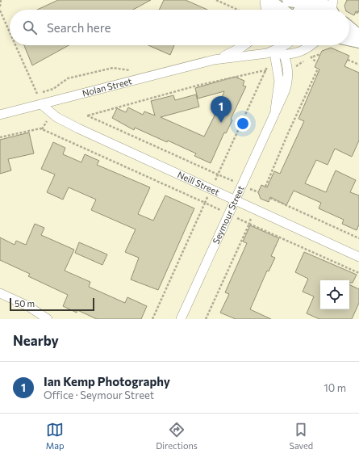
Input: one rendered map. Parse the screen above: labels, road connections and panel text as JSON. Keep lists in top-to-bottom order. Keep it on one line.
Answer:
{"streets":{"street":["Nolan Street","Neill Street","Seymour Street"]},"crossings":[["Nolan Street","Neill Street"],["Nolan Street","Seymour Street"],["Neill Street","Seymour Street"]],"scale_bar":"50 m","page":{"search":"Search here","pins":"1","scale":"50 m","heading":"Nearby","list":[{"mark":"1","name":"Ian Kemp Photography","note":"Office · Seymour Street","value":"10 m"}],"nav":["Map","Directions","Saved"]}}
